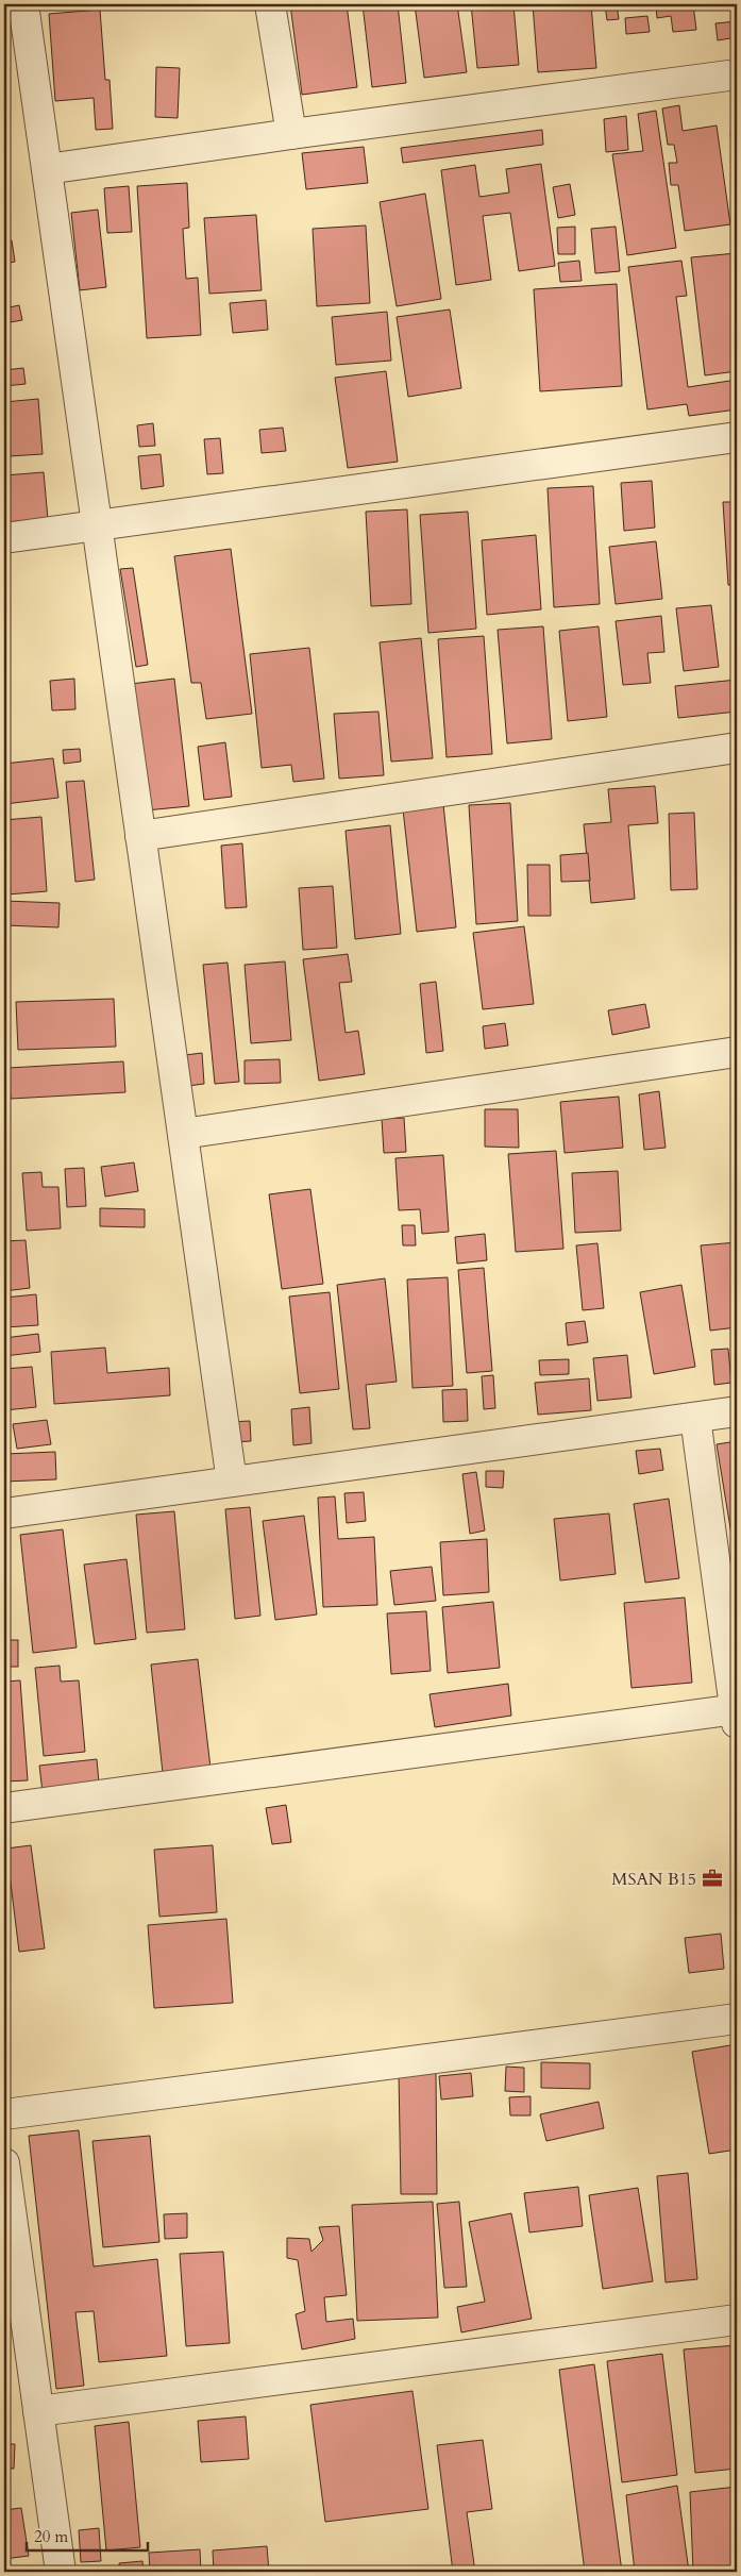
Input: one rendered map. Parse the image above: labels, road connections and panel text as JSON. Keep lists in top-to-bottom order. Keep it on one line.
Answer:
{"places":{"office":["MSAN B15"]},"scale_bar":"20 m"}
